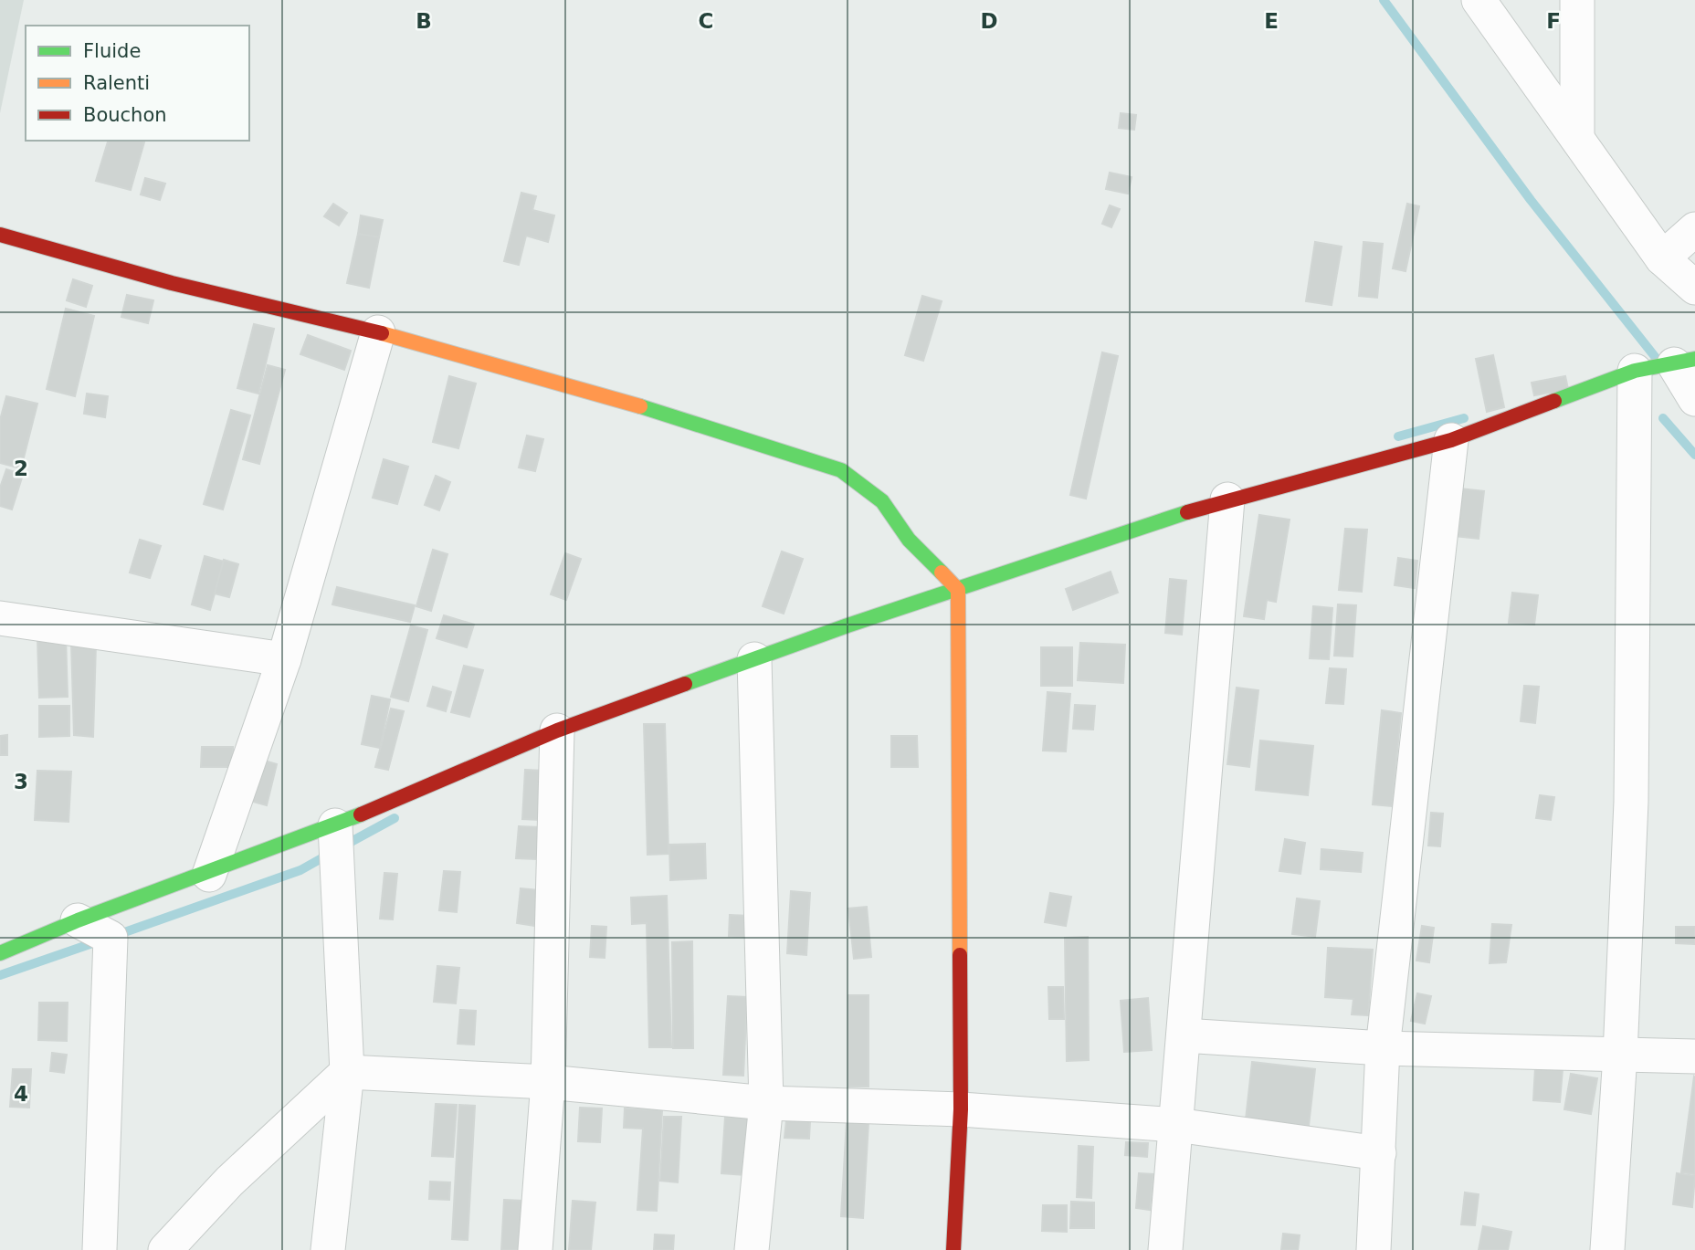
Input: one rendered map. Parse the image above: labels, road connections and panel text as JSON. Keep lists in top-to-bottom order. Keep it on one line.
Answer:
{"legend":["Fluide","Ralenti","Bouchon"],"grid":{"columns":["B","C","D","E","F"],"rows":["2","3","4"]}}
